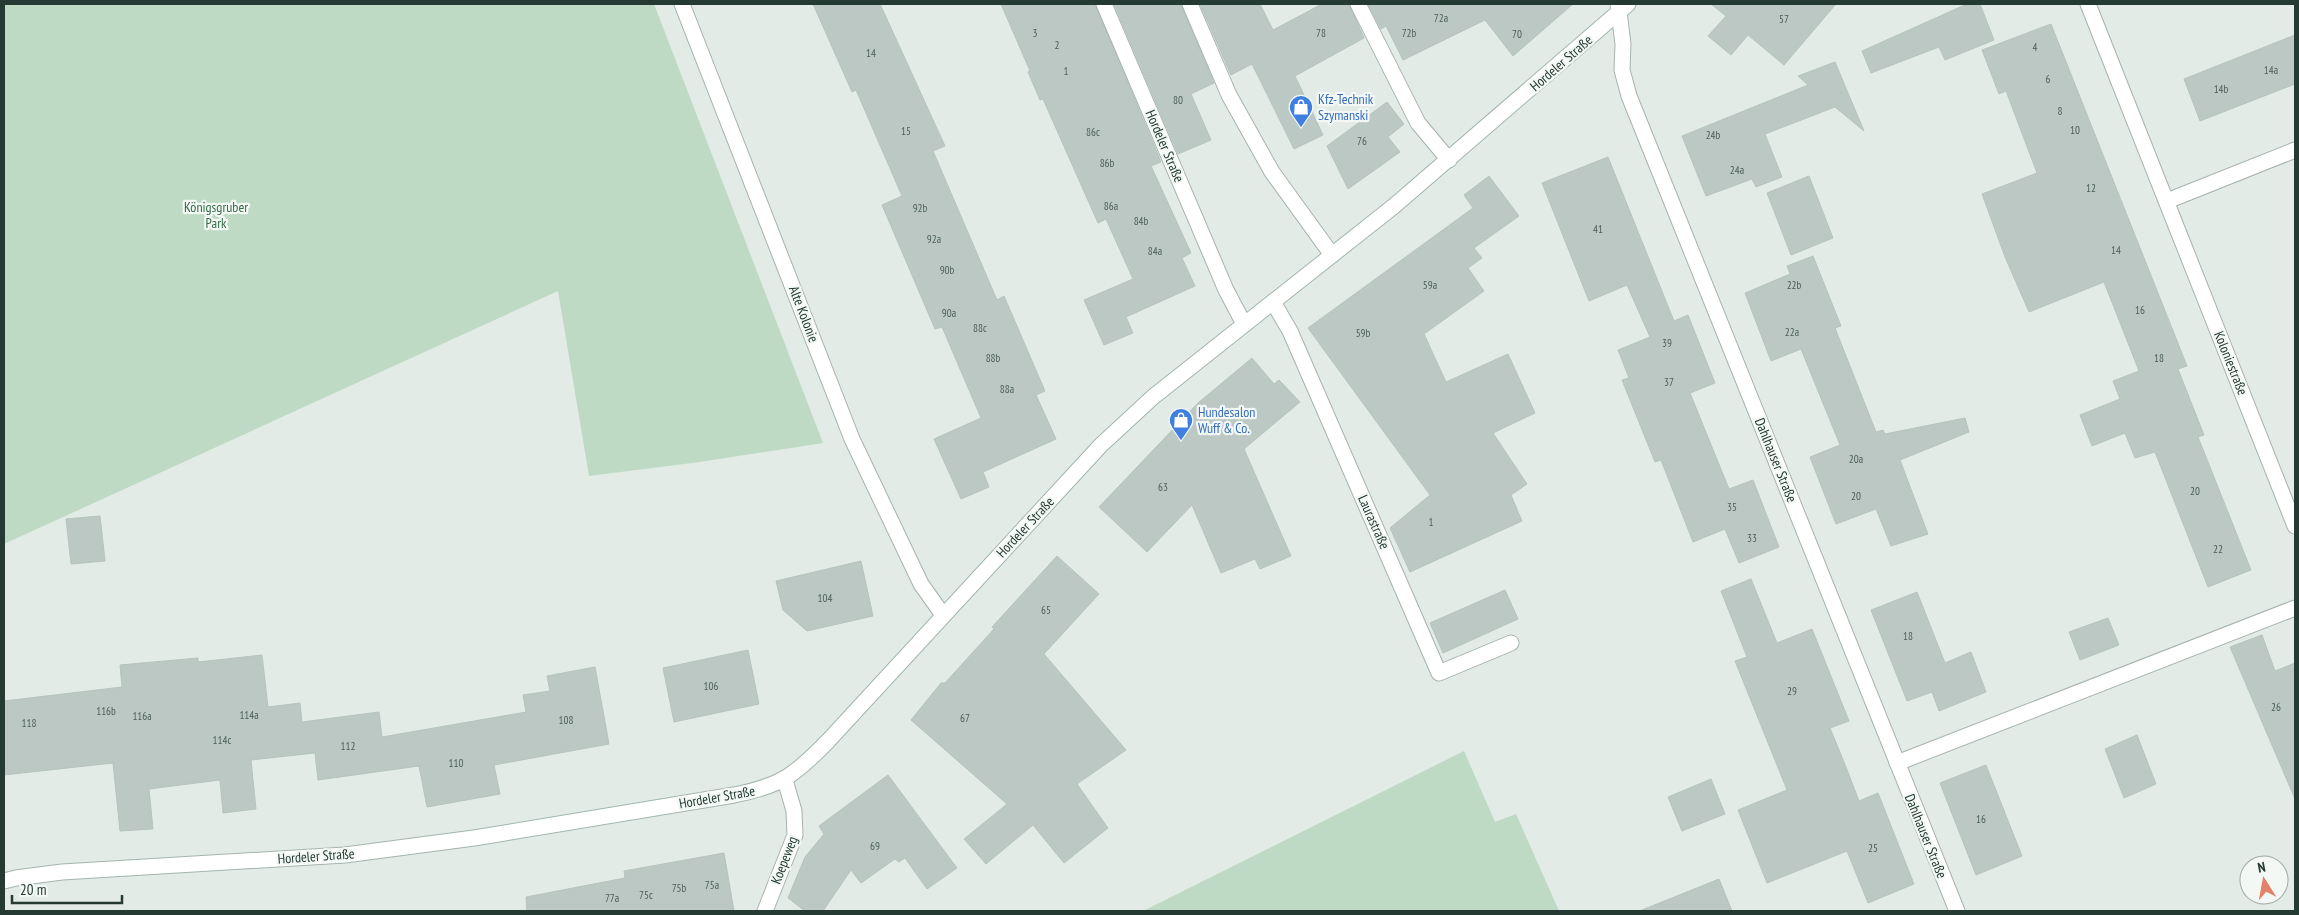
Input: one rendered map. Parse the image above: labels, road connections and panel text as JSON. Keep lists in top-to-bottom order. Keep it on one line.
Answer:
{"streets":{"street":["Hordeler Straße","Alte Kolonie","Koloniestraße","Dahlhauser Straße","Laurastraße","Koepeweg"]},"crossings":[["Hordeler Straße","Alte Kolonie"],["Hordeler Straße","Dahlhauser Straße"],["Hordeler Straße","Laurastraße"],["Hordeler Straße","Koepeweg"]],"parks":["Königsgruber Park"],"places":{"shop":["Kfz-Technik Szymanski","Hundesalon Wuff & Co."]},"house_numbers":["72a","57","3","78","72b","70","2","4","14","14a","1","6","14b","80","8","10","15","86c","24b","76","86b","24a","12","86a","92b","84b","41","92a","14","84a","90b","59a","22b","16","90a","88c","22a","59b","39","88b","18","37","88a","20a","63","20","20","35","1","33","22","104","65","18","106","29","26","116b","114a","116a","67","108","118","114c","112","110","16","69","25","75a","75b","75c","77a"],"scale_bar":"20 m","north":"top"}
